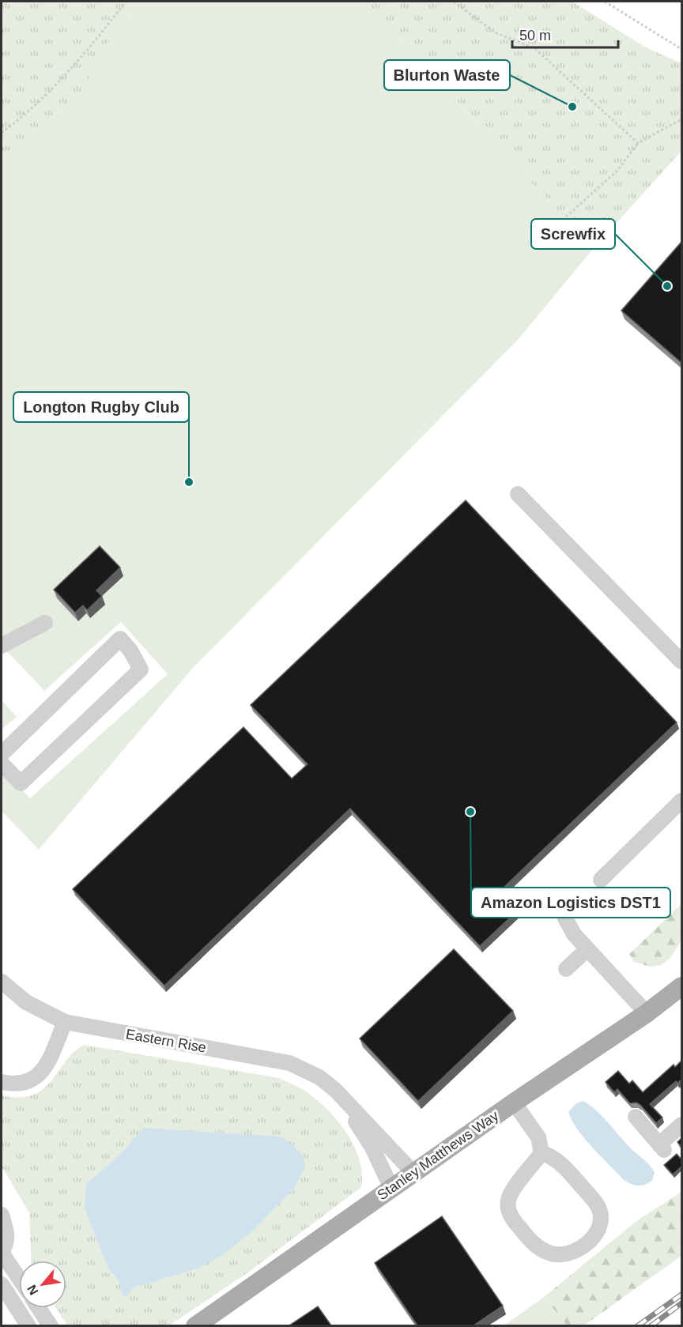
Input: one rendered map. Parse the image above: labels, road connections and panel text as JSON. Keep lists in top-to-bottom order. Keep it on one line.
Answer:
{"streets":{"main road":["Stanley Matthews Way"],"street":["Eastern Rise"]},"crossings":[["Eastern Rise","Stanley Matthews Way"]],"places":["Blurton Waste","Screwfix","Longton Rugby Club","Amazon Logistics DST1"],"scale_bar":"50 m","north":"bottom left"}
